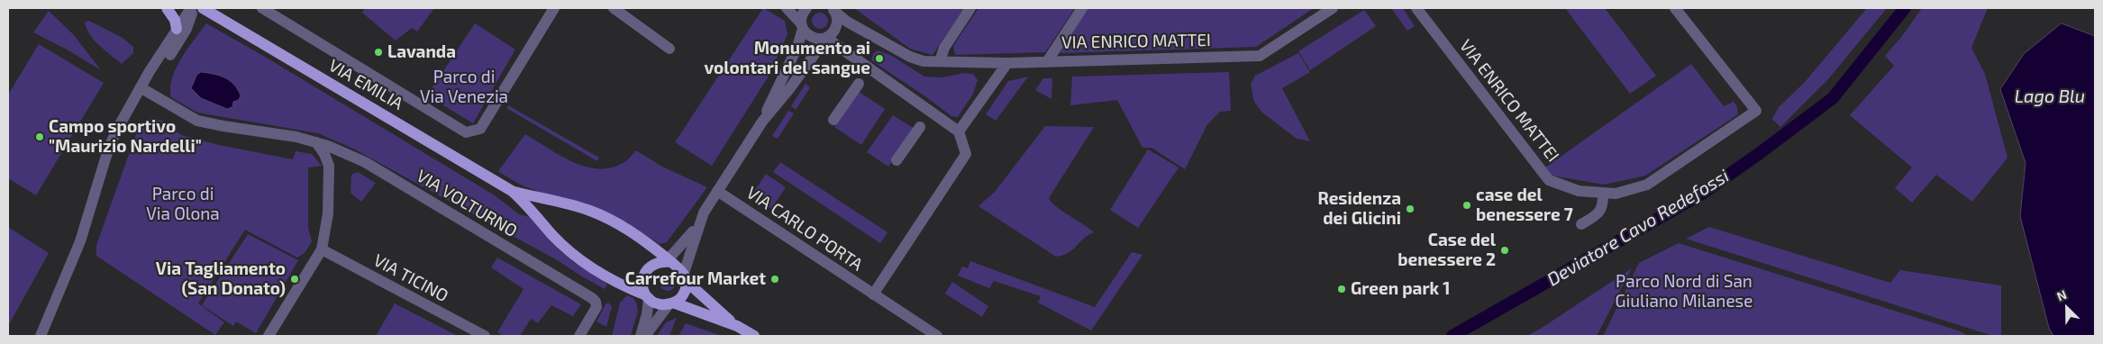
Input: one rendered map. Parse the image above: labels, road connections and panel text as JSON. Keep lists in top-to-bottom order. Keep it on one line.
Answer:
{"streets":{"main road":["VIA EMILIA"],"street":["VIA ENRICO MATTEI","VIA VOLTURNO","VIA CARLO PORTA","VIA TICINO"]},"water":["Lago Blu","Deviatore Cavo Redefossi"],"parks":["Parco di Via Venezia","Parco di Via Olona","Parco Nord di San Giuliano Milanese"],"places":["Lavanda","Monumento ai volontari del sangue","Campo sportivo \"Maurizio Nardelli\"","case del benessere 7","Residenza dei Glicini","Case del benessere 2","Via Tagliamento (San Donato)","Carrefour Market","Green park 1"],"north":"top left"}
